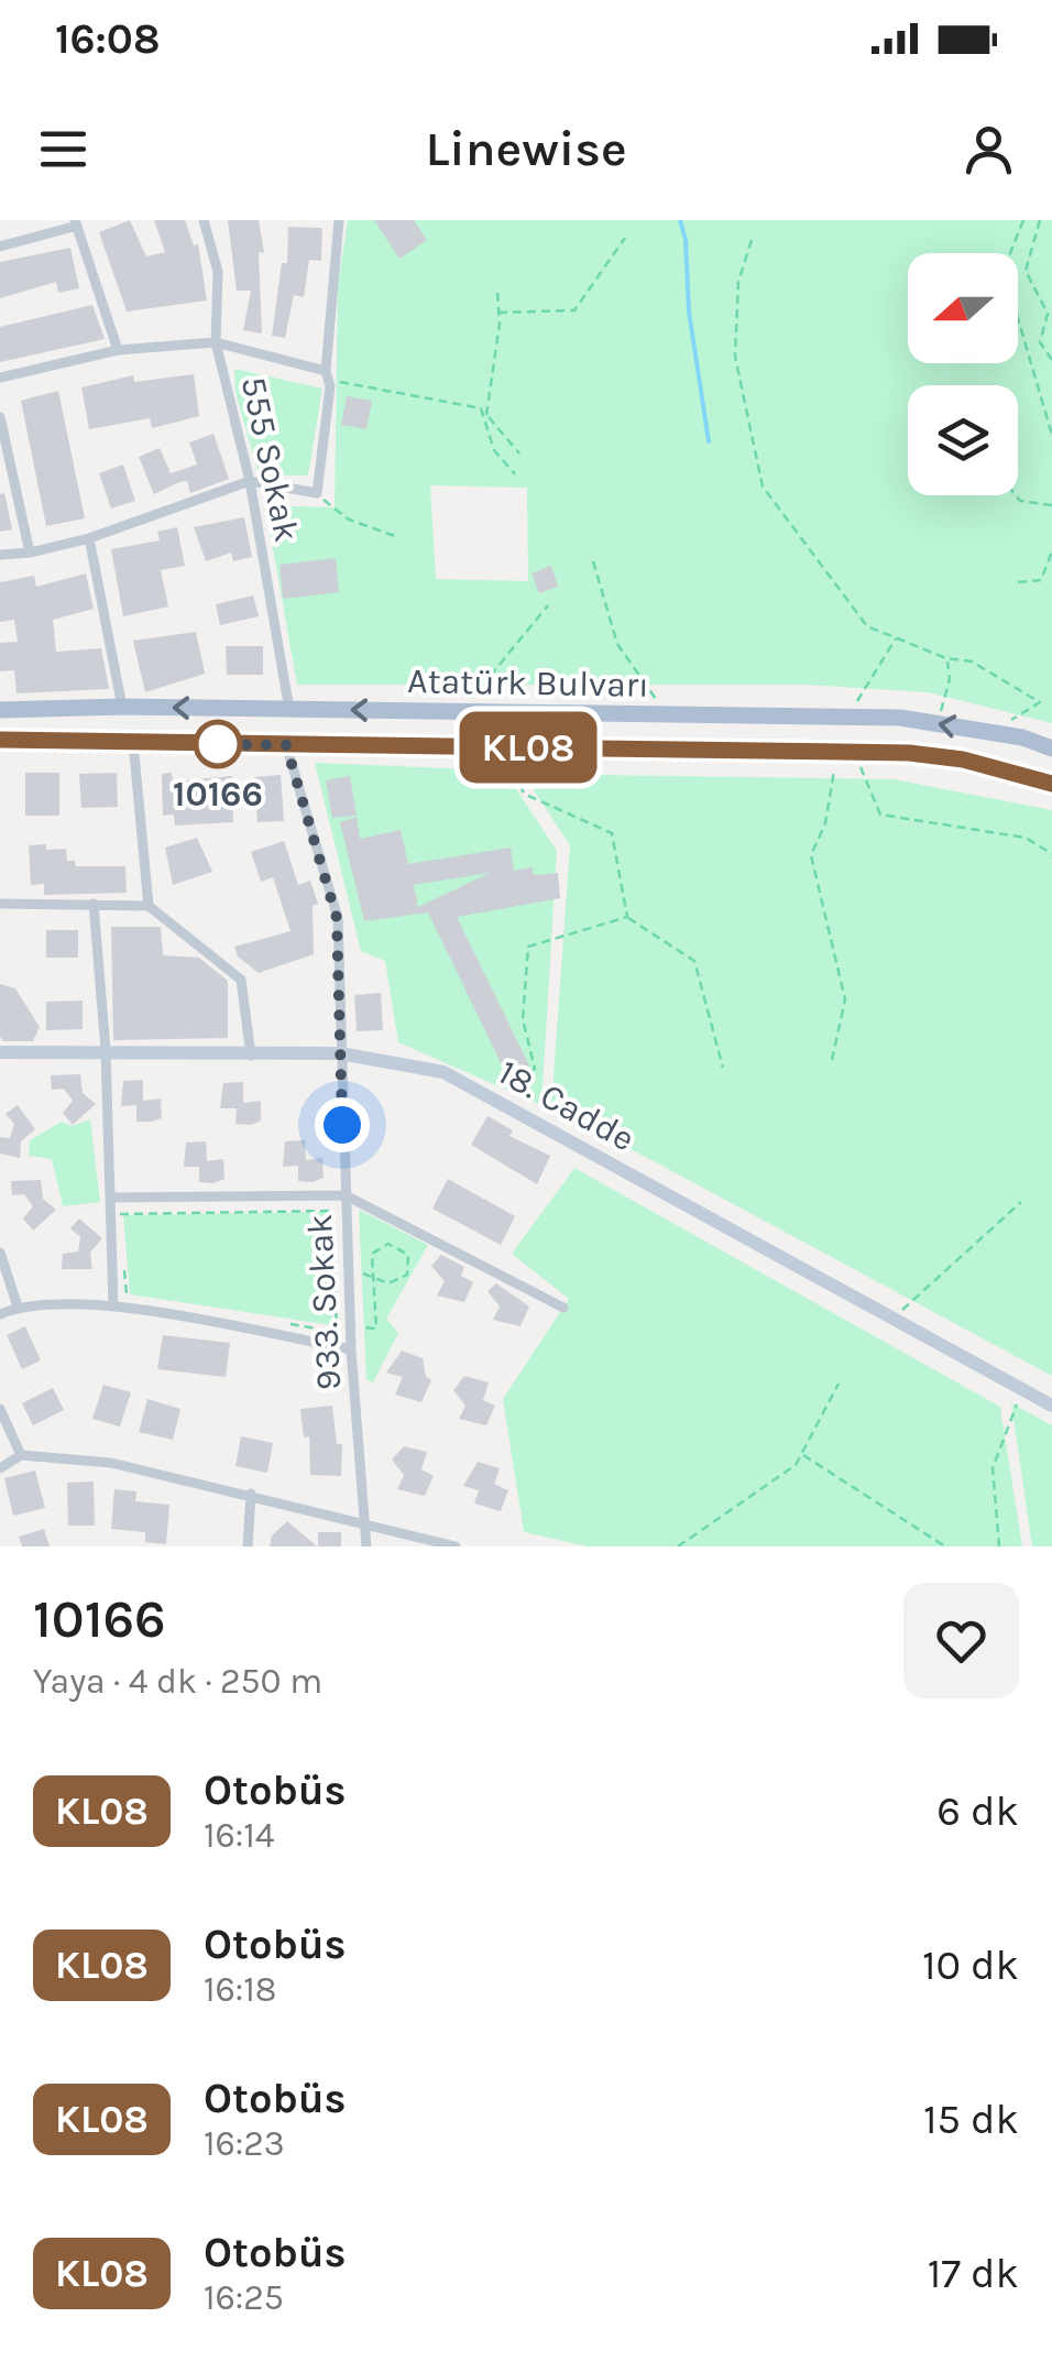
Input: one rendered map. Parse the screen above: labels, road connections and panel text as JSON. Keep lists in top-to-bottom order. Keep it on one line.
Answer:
{"streets":{"main road":["Atatürk Bulvarı"],"street":["555 Sokak","18. Cadde","933. Sokak"]},"crossings":[["555 Sokak","Atatürk Bulvarı"],["Atatürk Bulvarı","933. Sokak"],["18. Cadde","933. Sokak"]],"places":["10166"],"lines":["bus line KL08"],"north":"left","page":{"status":"16:08","header":"Linewise","on_map":"KL08","heading":["10166","Yaya · 4 dk · 250 m"],"list":[{"mark":"KL08","name":"Otobüs","note":"16:14","value":"6 dk"},{"mark":"KL08","name":"Otobüs","note":"16:18","value":"10 dk"},{"mark":"KL08","name":"Otobüs","note":"16:23","value":"15 dk"},{"mark":"KL08","name":"Otobüs","note":"16:25","value":"17 dk"}]}}
